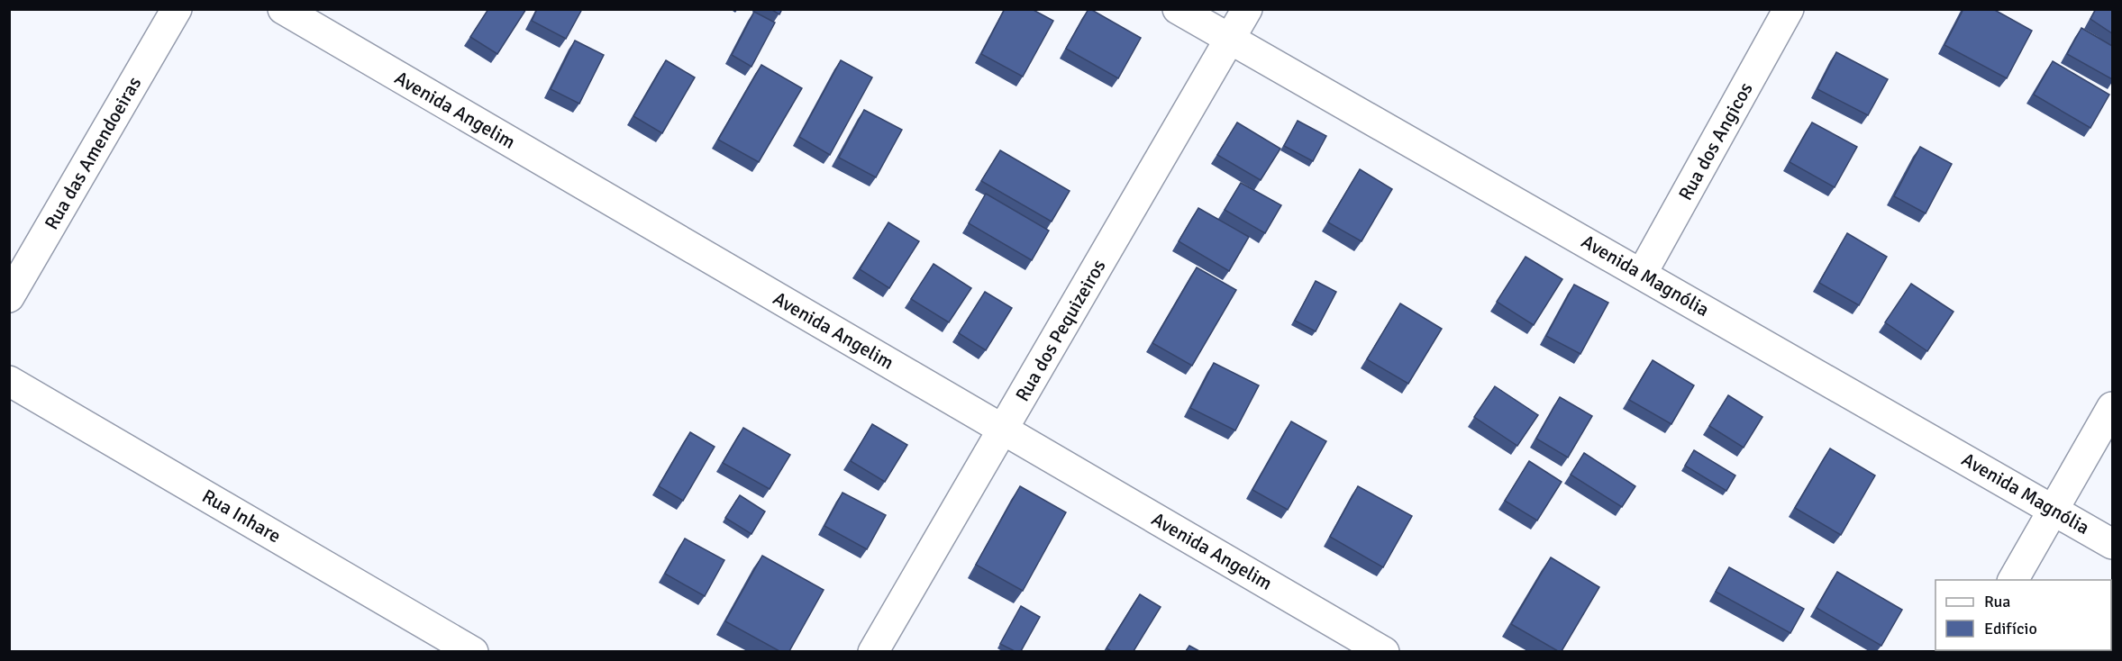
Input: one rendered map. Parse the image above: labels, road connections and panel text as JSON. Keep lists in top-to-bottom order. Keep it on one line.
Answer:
{"streets":{"street":["Avenida Angelim","Rua dos Angicos","Rua das Amendoeiras","Avenida Magnólia","Rua dos Pequizeiros","Rua Inhare"]},"crossings":[["Avenida Angelim","Rua dos Pequizeiros"],["Rua dos Angicos","Avenida Magnólia"],["Avenida Magnólia","Rua dos Pequizeiros"]],"legend":["Rua","Edifício"]}
